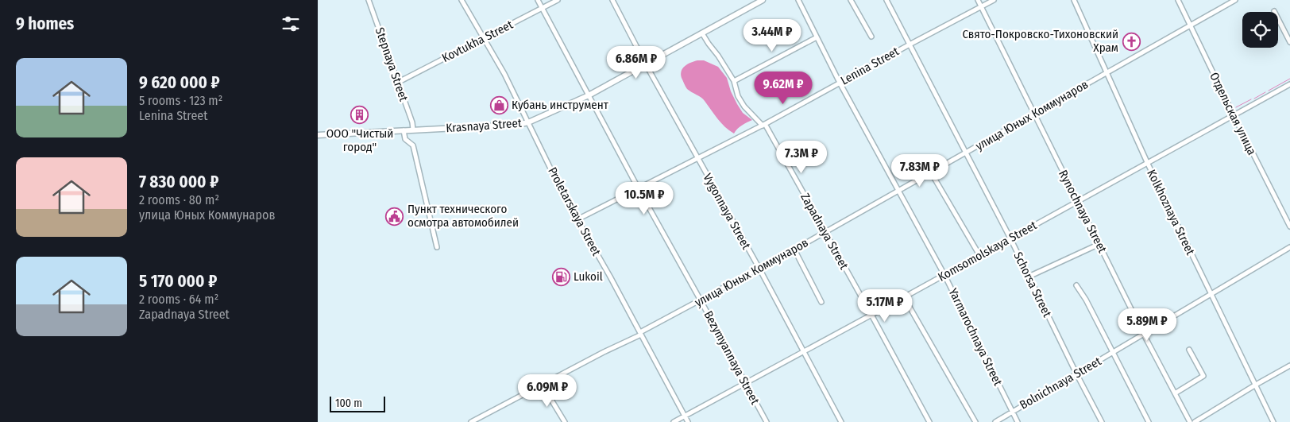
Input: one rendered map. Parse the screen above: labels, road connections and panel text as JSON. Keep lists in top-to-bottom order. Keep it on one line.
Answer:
{"streets":{"main road":["Krasnaya Street"],"street":["Kovtukha Street","Stepnaya Street","Lenina Street","Отдельская улица","улица Юных Коммунаров","Proletarskaya Street","Vygonnaya Street","Rynochnaya Street","Kolkhoznaya Street","Zapadnaya Street","Komsomolskaya Street","Schorsa Street","Yarmarochnaya Street","Bezymyannaya Street","Bolnichnaya Street"]},"crossings":[["Kovtukha Street","Stepnaya Street"],["Kovtukha Street","Proletarskaya Street"],["Kovtukha Street","Bezymyannaya Street"],["Stepnaya Street","Krasnaya Street"],["Lenina Street","Proletarskaya Street"],["Lenina Street","Vygonnaya Street"],["Lenina Street","Rynochnaya Street"],["Lenina Street","Zapadnaya Street"],["Lenina Street","Schorsa Street"],["Lenina Street","Yarmarochnaya Street"],["Lenina Street","Bezymyannaya Street"],["Отдельская улица","улица Юных Коммунаров"],["Отдельская улица","Komsomolskaya Street"],["улица Юных Коммунаров","Proletarskaya Street"],["улица Юных Коммунаров","Vygonnaya Street"],["улица Юных Коммунаров","Rynochnaya Street"],["улица Юных Коммунаров","Kolkhoznaya Street"],["улица Юных Коммунаров","Zapadnaya Street"],["улица Юных Коммунаров","Schorsa Street"],["улица Юных Коммунаров","Yarmarochnaya Street"],["улица Юных Коммунаров","Bezymyannaya Street"],["Krasnaya Street","Proletarskaya Street"],["Krasnaya Street","Vygonnaya Street"],["Krasnaya Street","Zapadnaya Street"],["Krasnaya Street","Bezymyannaya Street"],["Proletarskaya Street","Komsomolskaya Street"],["Vygonnaya Street","Komsomolskaya Street"],["Rynochnaya Street","Komsomolskaya Street"],["Rynochnaya Street","Bolnichnaya Street"],["Kolkhoznaya Street","Komsomolskaya Street"],["Kolkhoznaya Street","Bolnichnaya Street"],["Zapadnaya Street","Komsomolskaya Street"],["Komsomolskaya Street","Schorsa Street"],["Komsomolskaya Street","Yarmarochnaya Street"],["Komsomolskaya Street","Bezymyannaya Street"],["Schorsa Street","Bolnichnaya Street"],["Yarmarochnaya Street","Bolnichnaya Street"]],"places":{"church":["Свято-Покровско-Тихоновский Храм"],"shop":["Кубань инструмент"],"building":["ООО \"Чистый город\""],"public building":["Пункт технического осмотра автомобилей"],"fuel station":["Lukoil"]},"scale_bar":"100 m","page":{"heading":"9 homes","price":["3.44M ₽","6.86M ₽","9.62M ₽","7.3M ₽","7.83M ₽","10.5M ₽","5.17M ₽","5.89M ₽","6.09M ₽"],"list":[{"name":"9 620 000 ₽","note":"5 rooms · 123 m² · Lenina Street"},{"name":"7 830 000 ₽","note":"2 rooms · 80 m² · улица Юных Коммунаров"},{"name":"5 170 000 ₽","note":"2 rooms · 64 m² · Zapadnaya Street"}],"scale":"100 m"}}
